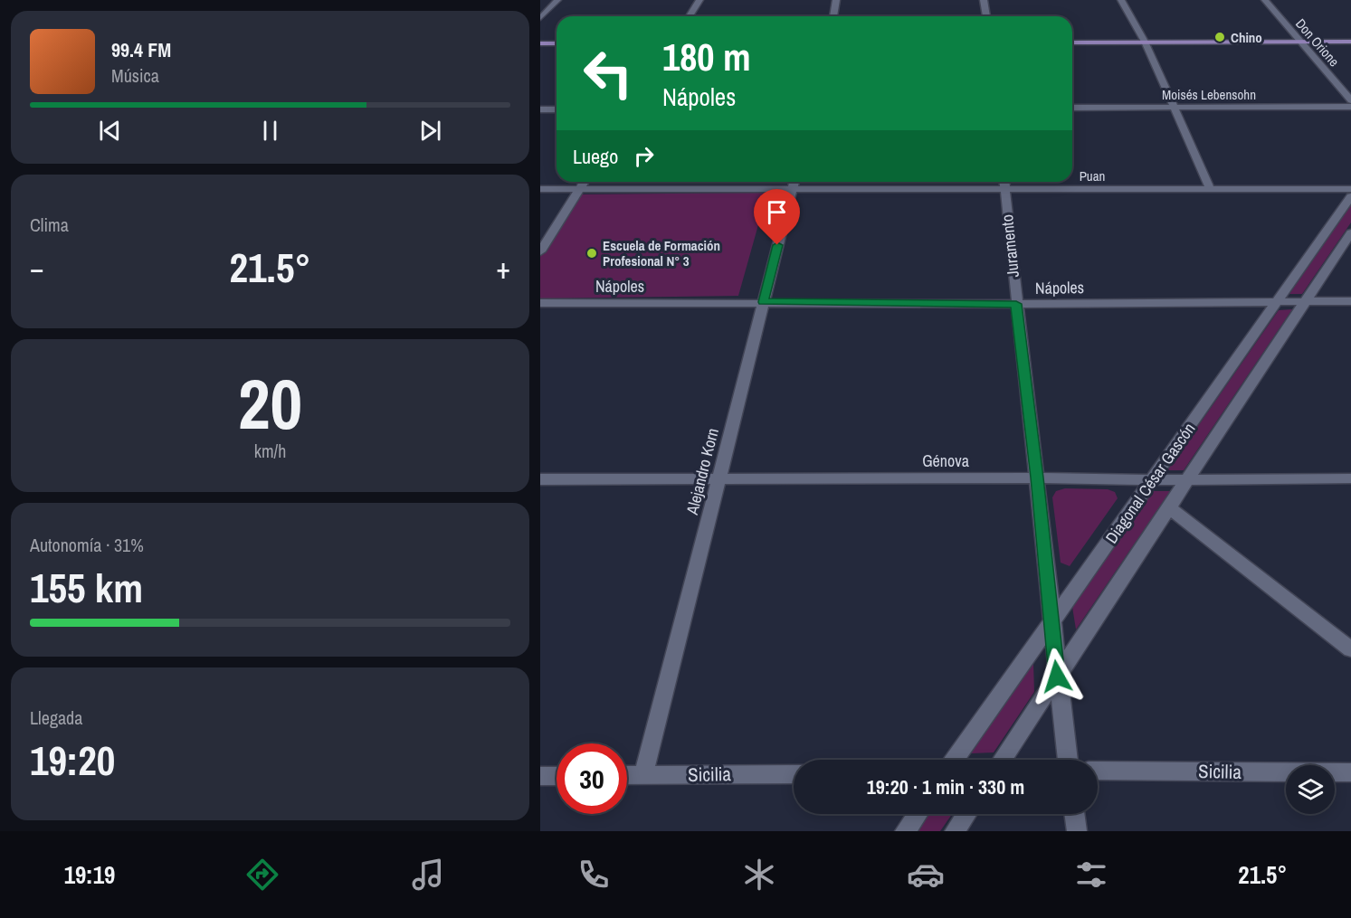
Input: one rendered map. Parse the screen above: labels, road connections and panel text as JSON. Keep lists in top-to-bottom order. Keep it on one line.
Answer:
{"streets":{"street":["Don Orione","Moisés Lebensohn","Puan","Juramento","Nápoles","Génova","Alejandro Korn","Diagonal César Gascón","Sicilia"]},"crossings":[["Puan","Juramento"],["Puan","Alejandro Korn"],["Juramento","Nápoles"],["Juramento","Génova"],["Juramento","Diagonal César Gascón"],["Nápoles","Alejandro Korn"],["Nápoles","Diagonal César Gascón"],["Génova","Alejandro Korn"],["Génova","Diagonal César Gascón"],["Alejandro Korn","Sicilia"]],"places":["Chino","Escuela de Formación Profesional N° 3"],"page":{"turn":["180 m","Nápoles"],"song":["99.4 FM","Música"],"then":"Luego","tile":["Clima",["20","km/h"],["Autonomía · 31%","155 km"],["Llegada","19:20"]],"heat":["−","21.5°","+"],"limit":"30","trip":"19:20 · 1 min · 330 m","tabs":["19:19","21.5°"]}}
